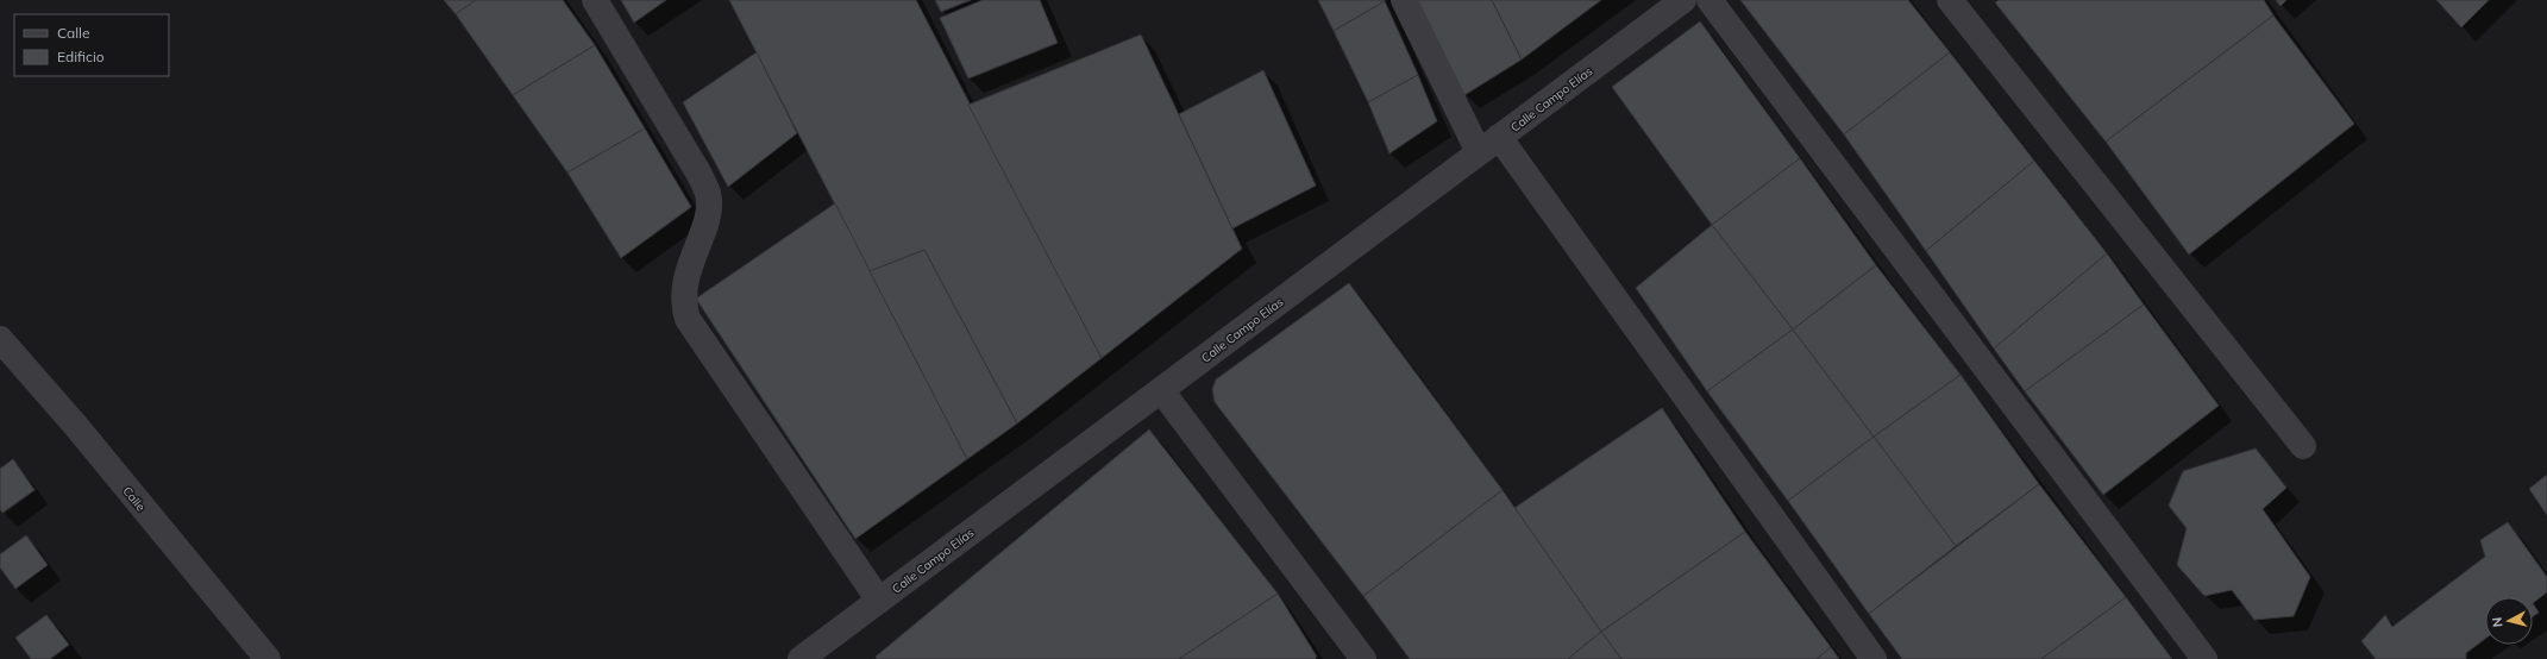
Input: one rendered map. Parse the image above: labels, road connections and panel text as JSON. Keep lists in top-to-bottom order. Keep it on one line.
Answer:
{"streets":{"street":["Calle Campo Elías","Calle"]},"legend":["Calle","Edificio"],"north":"left"}
